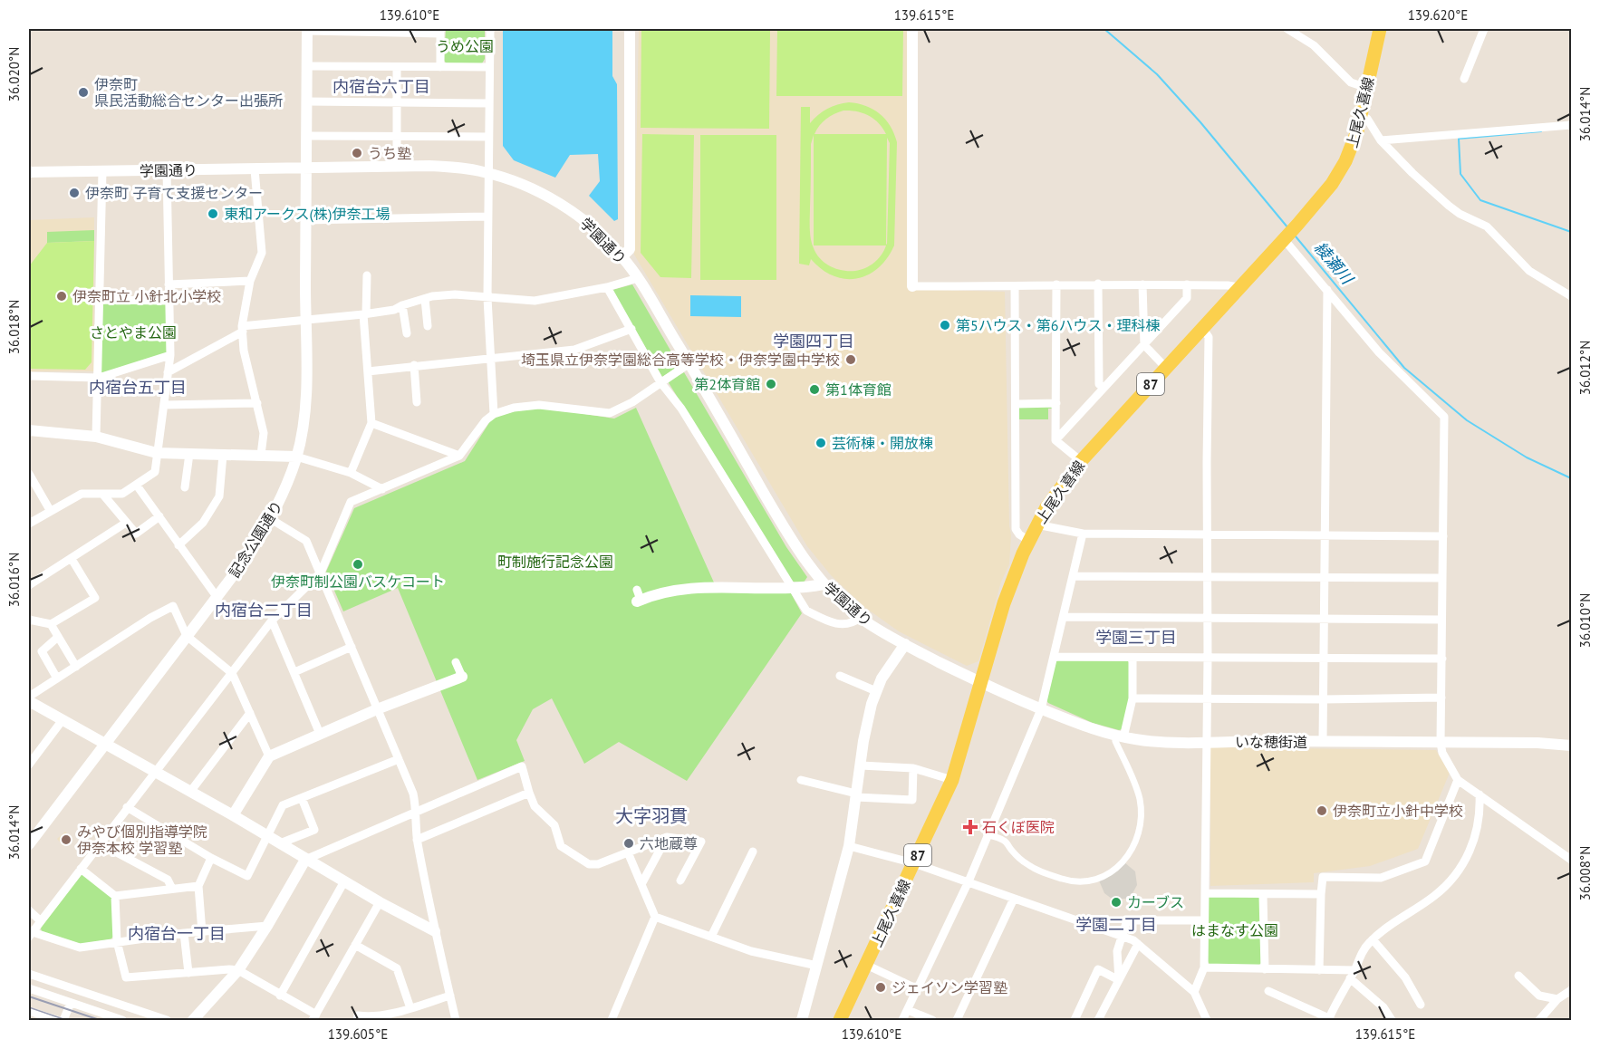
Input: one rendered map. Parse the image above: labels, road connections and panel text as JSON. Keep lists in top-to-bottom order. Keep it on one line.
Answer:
{"streets":{"main road":["上尾久喜線","87"],"street":["学園通り","記念公園通り","いな穂街道"]},"crossings":[["上尾久喜線","学園通り"],["上尾久喜線","いな穂街道"],["学園通り","記念公園通り"],["学園通り","いな穂街道"]],"districts":["内宿台六丁目","学園四丁目","内宿台五丁目","内宿台二丁目","学園三丁目","大字羽貫","学園二丁目","内宿台一丁目"],"water":["綾瀬川"],"parks":["うめ公園","さとやま公園","町制施行記念公園","はまなす公園"],"places":{"other":["伊奈町 県民活動総合センター出張所","うち塾","伊奈町 子育て支援センター","東和アークス(株)伊奈工場","伊奈町立 小針北小学校","第5ハウス・第6ハウス・理科棟","埼玉県立伊奈学園総合高等学校・伊奈学園中学校","第2体育館","第1体育館","芸術棟・開放棟","伊奈町制公園バスケコート","伊奈町立小針中学校","みやび個別指導学院 伊奈本校 学習塾","六地蔵尊","カーブス","ジェイソン学習塾"],"health":["石くぼ医院"]},"coordinates":["139.610°E","139.615°E","139.620°E","36.020°N","36.014°N","36.018°N","36.012°N","36.016°N","36.010°N","36.008°N","139.605°E"]}
